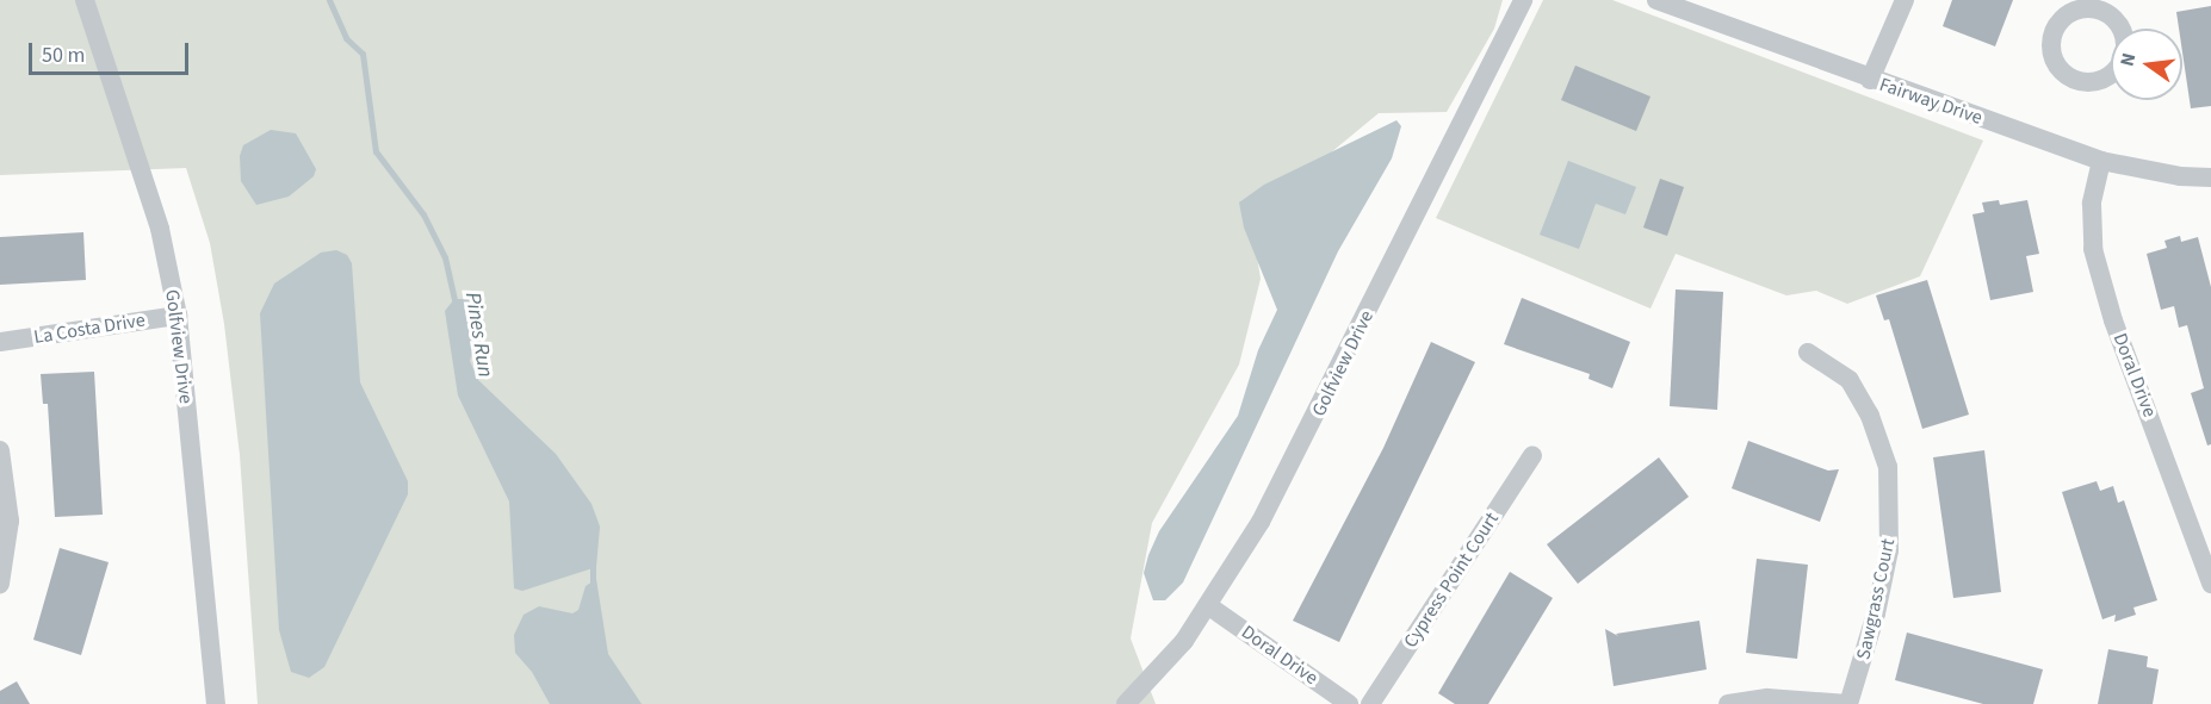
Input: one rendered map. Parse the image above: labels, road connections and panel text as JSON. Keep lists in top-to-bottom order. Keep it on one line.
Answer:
{"streets":{"street":["Fairway Drive","La Costa Drive","Golfview Drive","Doral Drive","Cypress Point Court","Sawgrass Court"]},"crossings":[["Fairway Drive","Doral Drive"],["La Costa Drive","Golfview Drive"],["Golfview Drive","Doral Drive"]],"water":["Pines Run"],"scale_bar":"50 m","north":"left"}
